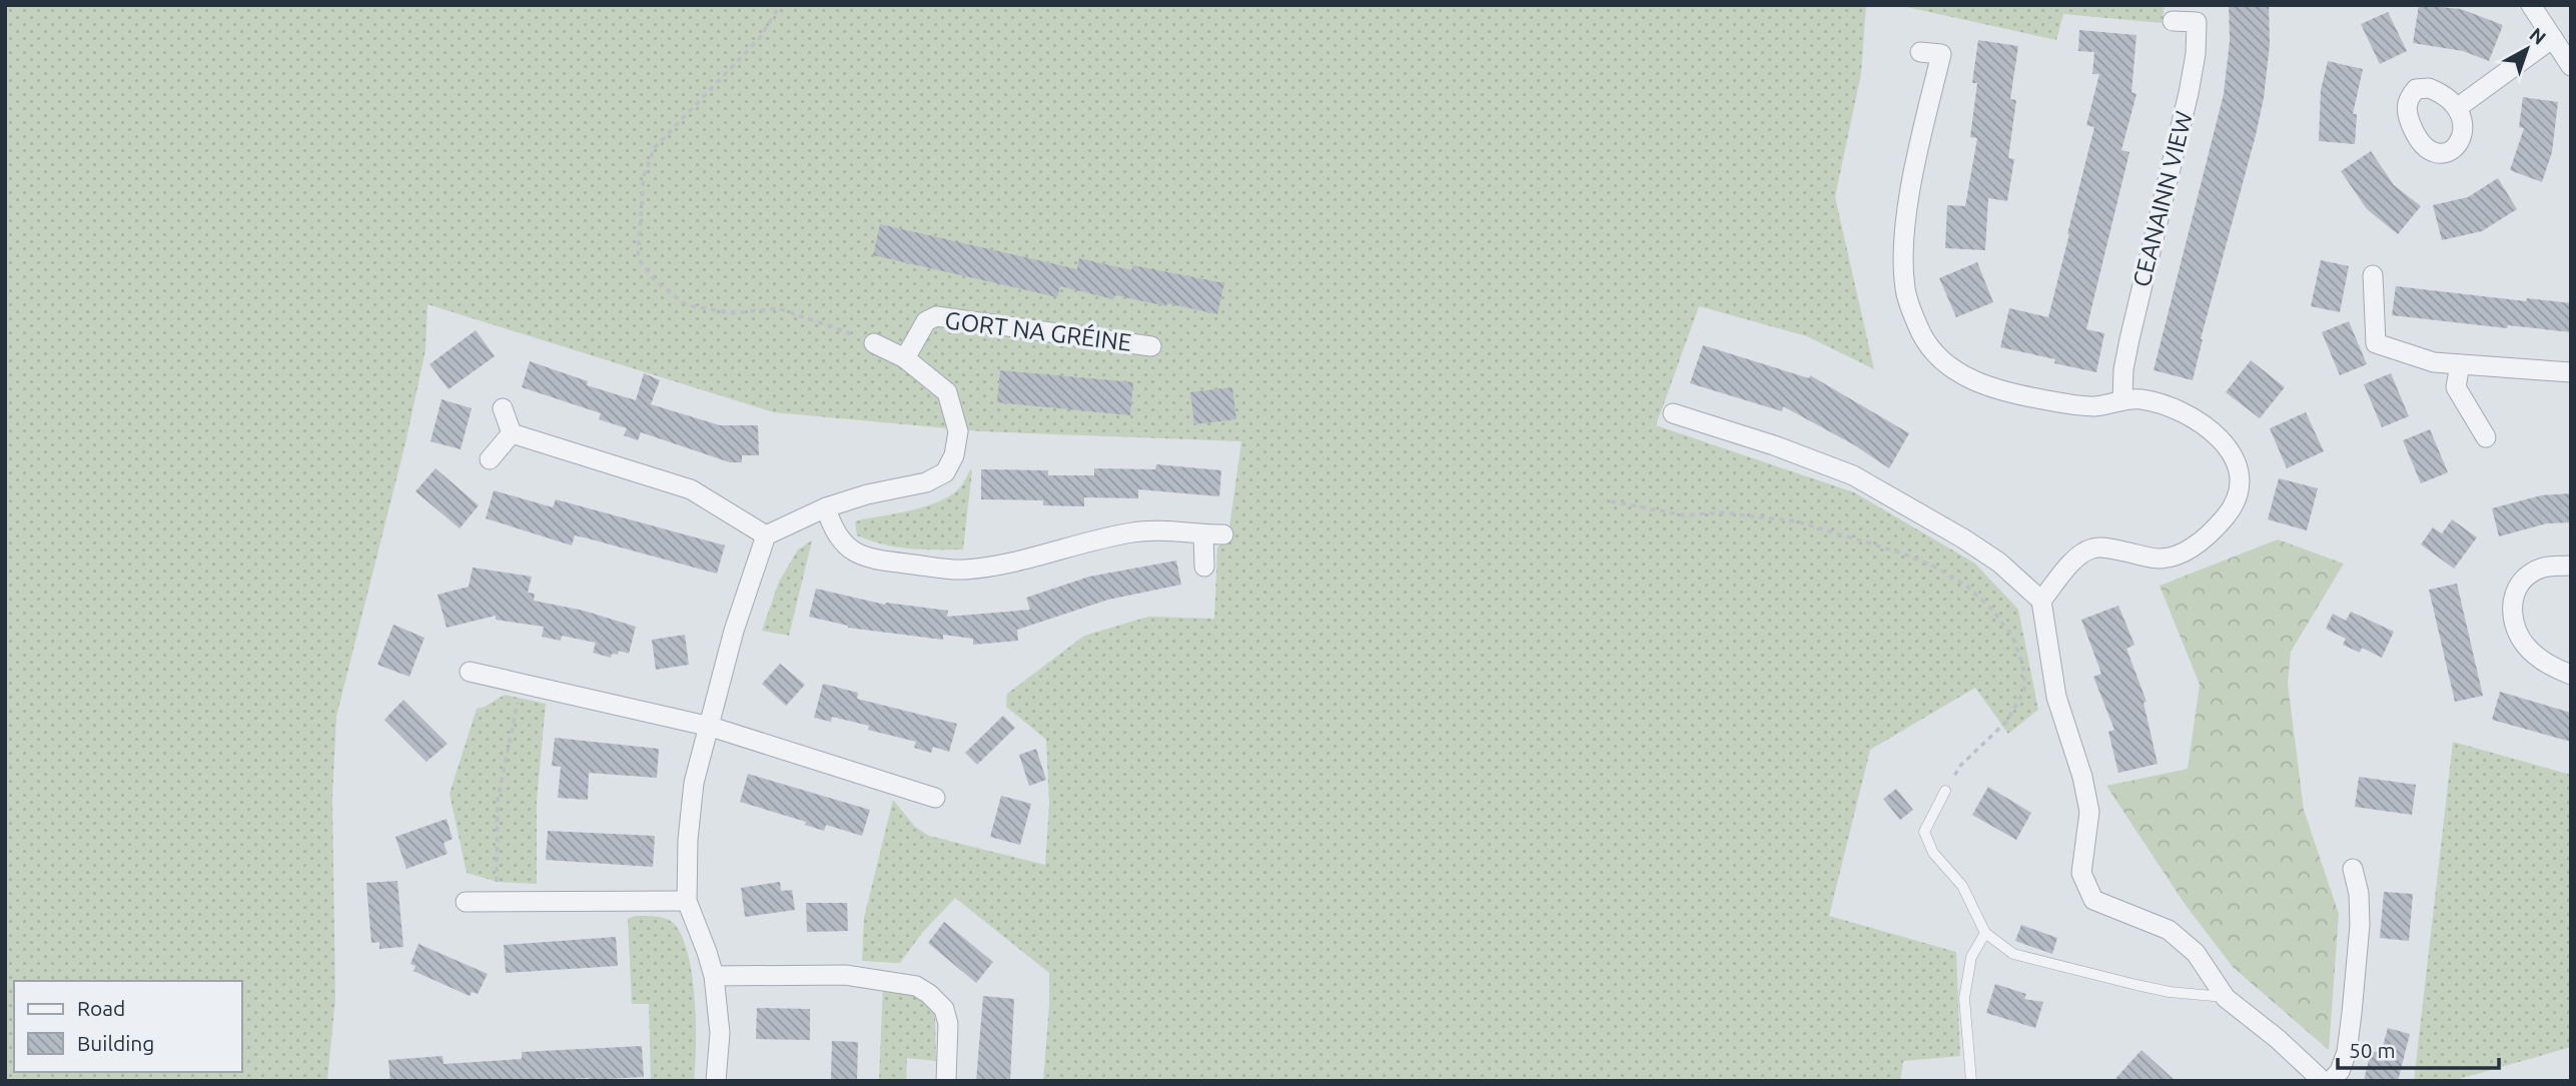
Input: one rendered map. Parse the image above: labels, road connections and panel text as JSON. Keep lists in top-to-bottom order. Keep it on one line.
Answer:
{"streets":{"street":["CEANAINN VIEW","GORT NA GRÉINE"]},"legend":["Road","Building"],"scale_bar":"50 m","north":"top right"}
